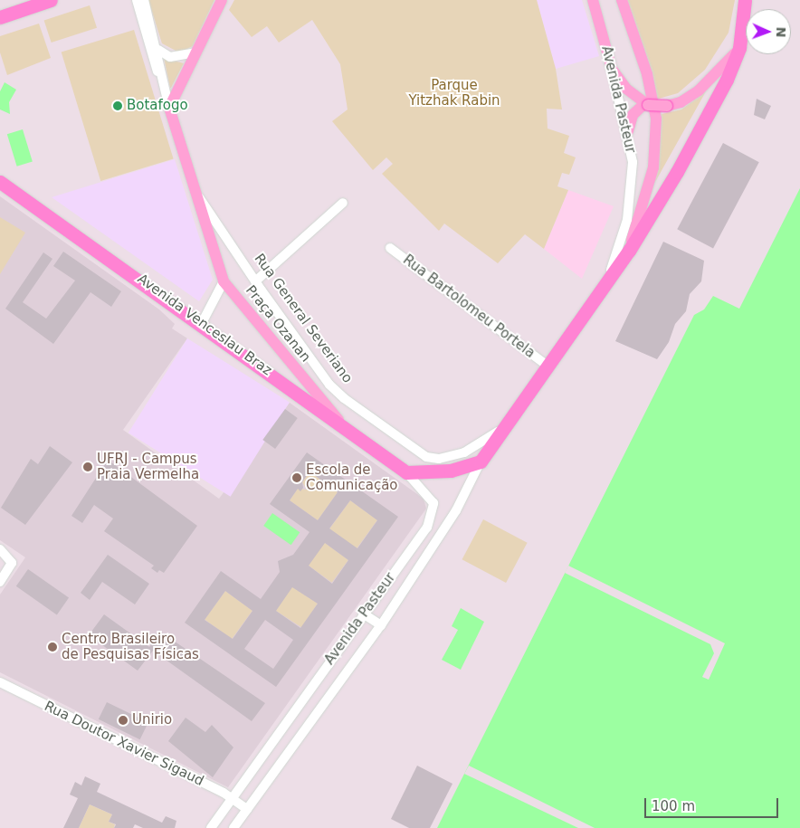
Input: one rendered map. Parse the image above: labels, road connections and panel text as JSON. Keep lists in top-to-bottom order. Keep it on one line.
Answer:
{"streets":{"highway":["Avenida Pasteur","Avenida Venceslau Braz"],"main road":["Rua General Severiano","Praça Ozanan"],"street":["Rua Bartolomeu Portela","Rua Doutor Xavier Sigaud"]},"crossings":[["Avenida Pasteur","Rua Bartolomeu Portela"],["Avenida Pasteur","Rua General Severiano"],["Avenida Pasteur","Avenida Venceslau Braz"],["Avenida Pasteur","Rua Doutor Xavier Sigaud"],["Rua General Severiano","Praça Ozanan"],["Praça Ozanan","Avenida Venceslau Braz"]],"parks":["Parque Yitzhak Rabin"],"places":["Botafogo","UFRJ - Campus Praia Vermelha","Escola de Comunicação","Centro Brasileiro de Pesquisas Físicas","Unirio"],"scale_bar":"100 m","north":"right"}
